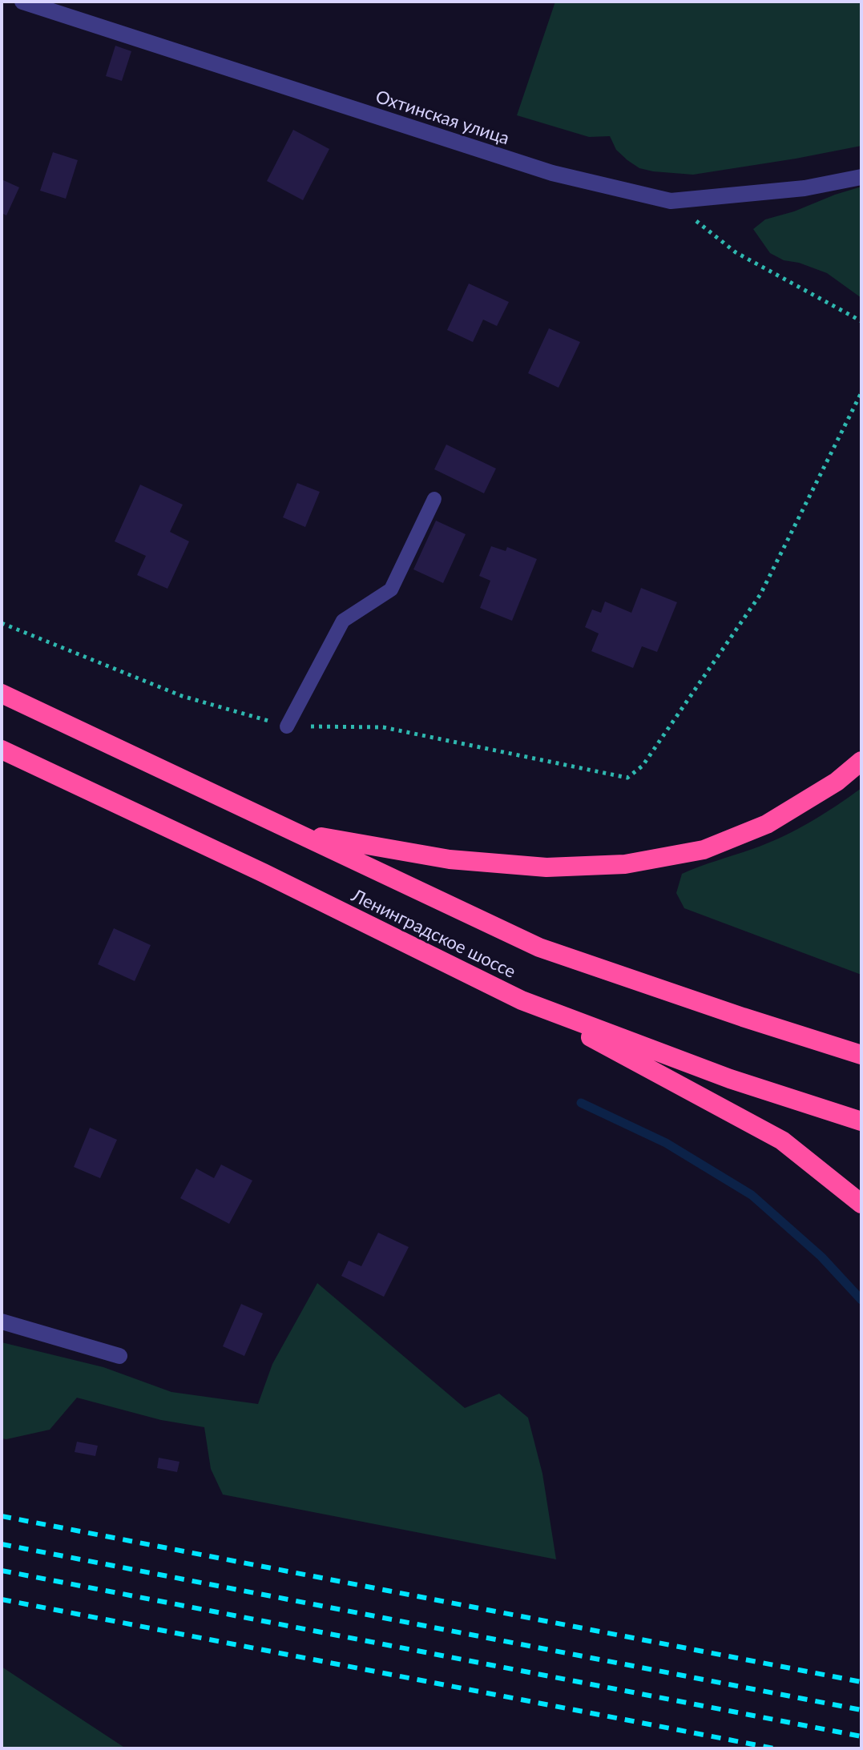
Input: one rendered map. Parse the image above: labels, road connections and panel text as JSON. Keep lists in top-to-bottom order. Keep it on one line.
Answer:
{"streets":{"highway":["Ленинградское шоссе"],"street":["Охтинская улица"]}}
